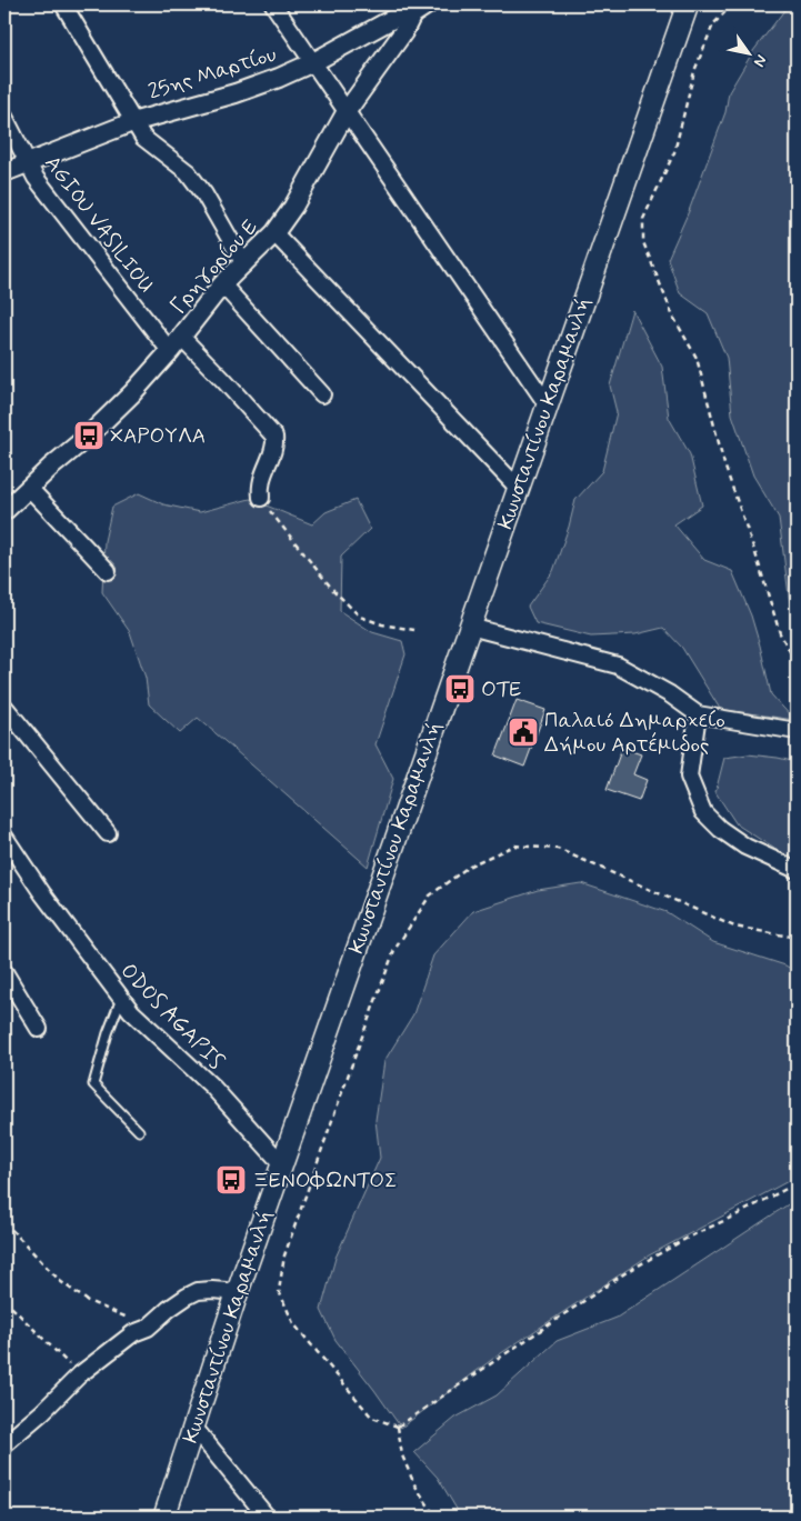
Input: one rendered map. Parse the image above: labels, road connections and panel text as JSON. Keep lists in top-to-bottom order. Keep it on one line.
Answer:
{"streets":{"main road":["Κωνσταντίνου Καραμανλή"],"street":["25ης Μαρτίου","AGIOU VASILIOU","Γρηγορίου Ε","ODOS AGAPIS"]},"crossings":[["25ης Μαρτίου","AGIOU VASILIOU"],["25ης Μαρτίου","Γρηγορίου Ε"],["AGIOU VASILIOU","Γρηγορίου Ε"],["Κωνσταντίνου Καραμανλή","ODOS AGAPIS"]],"places":{"bus stop":["ΧΑΡΟΥΛΑ","ΟΤΕ","ΞΕΝΟΦΩΝΤΟΣ"],"public building":["Παλαιό Δημαρχείο Δήμου Αρτέμιδος"]},"north":"bottom right"}
